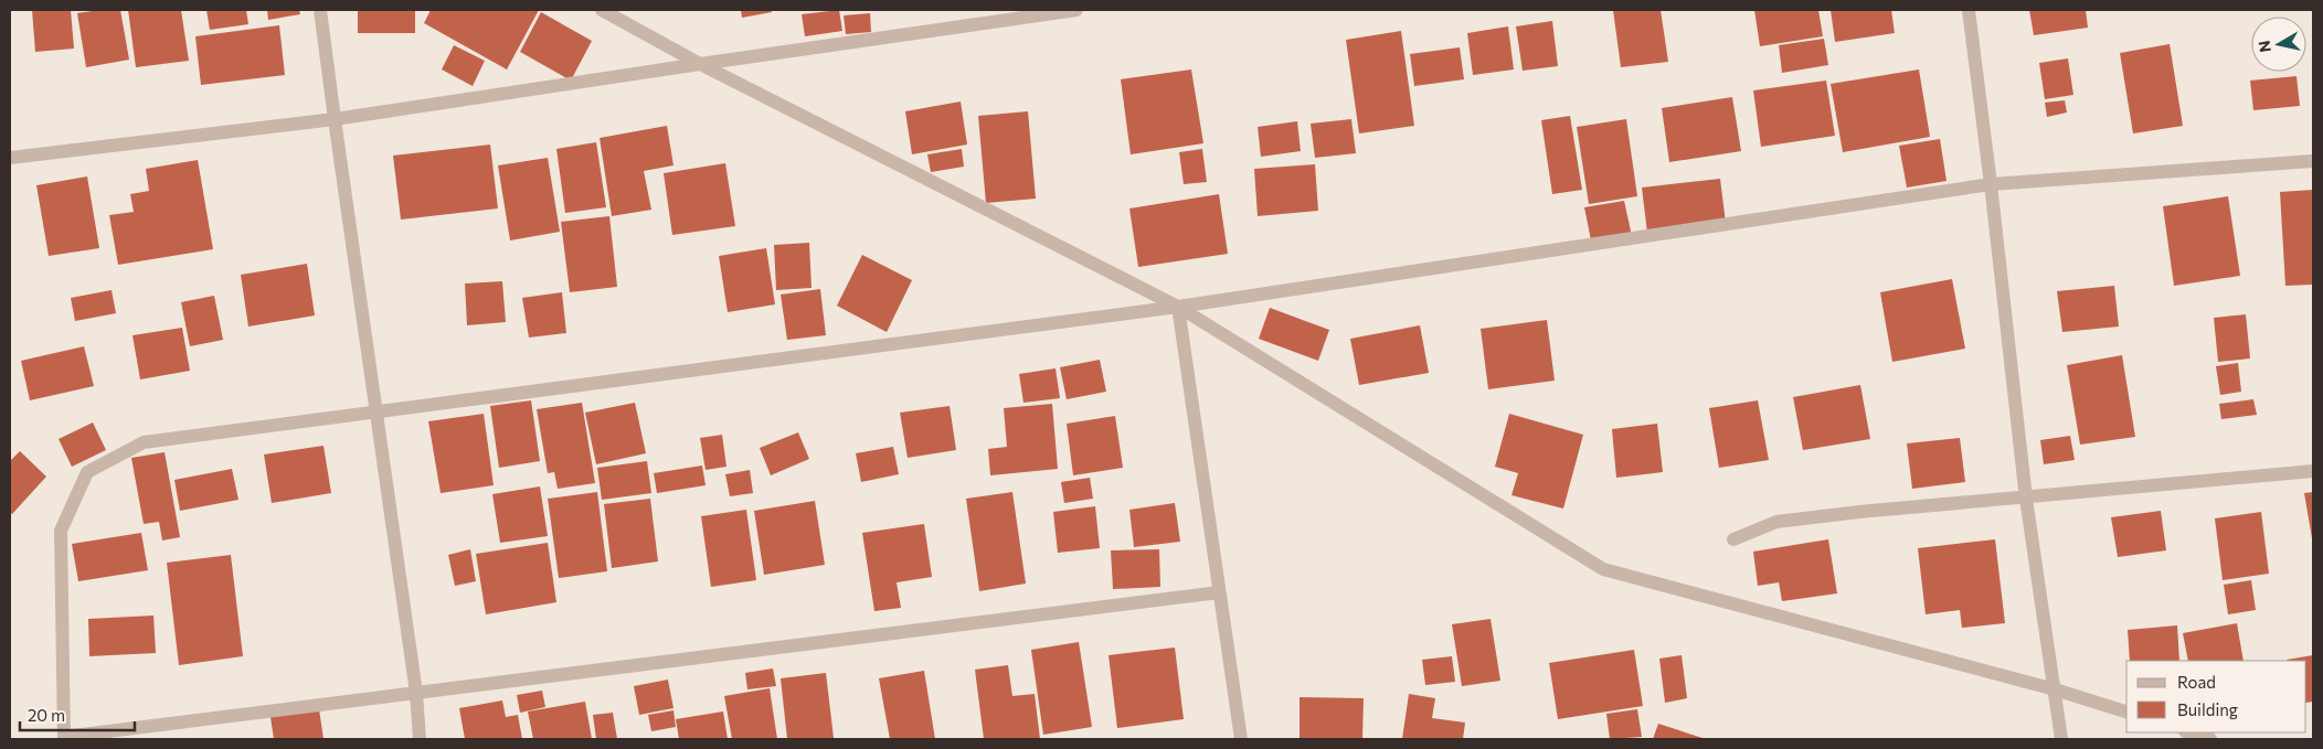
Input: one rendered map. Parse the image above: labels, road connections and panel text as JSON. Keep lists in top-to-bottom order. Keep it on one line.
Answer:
{"legend":["Road","Building"],"scale_bar":"20 m","north":"left"}
